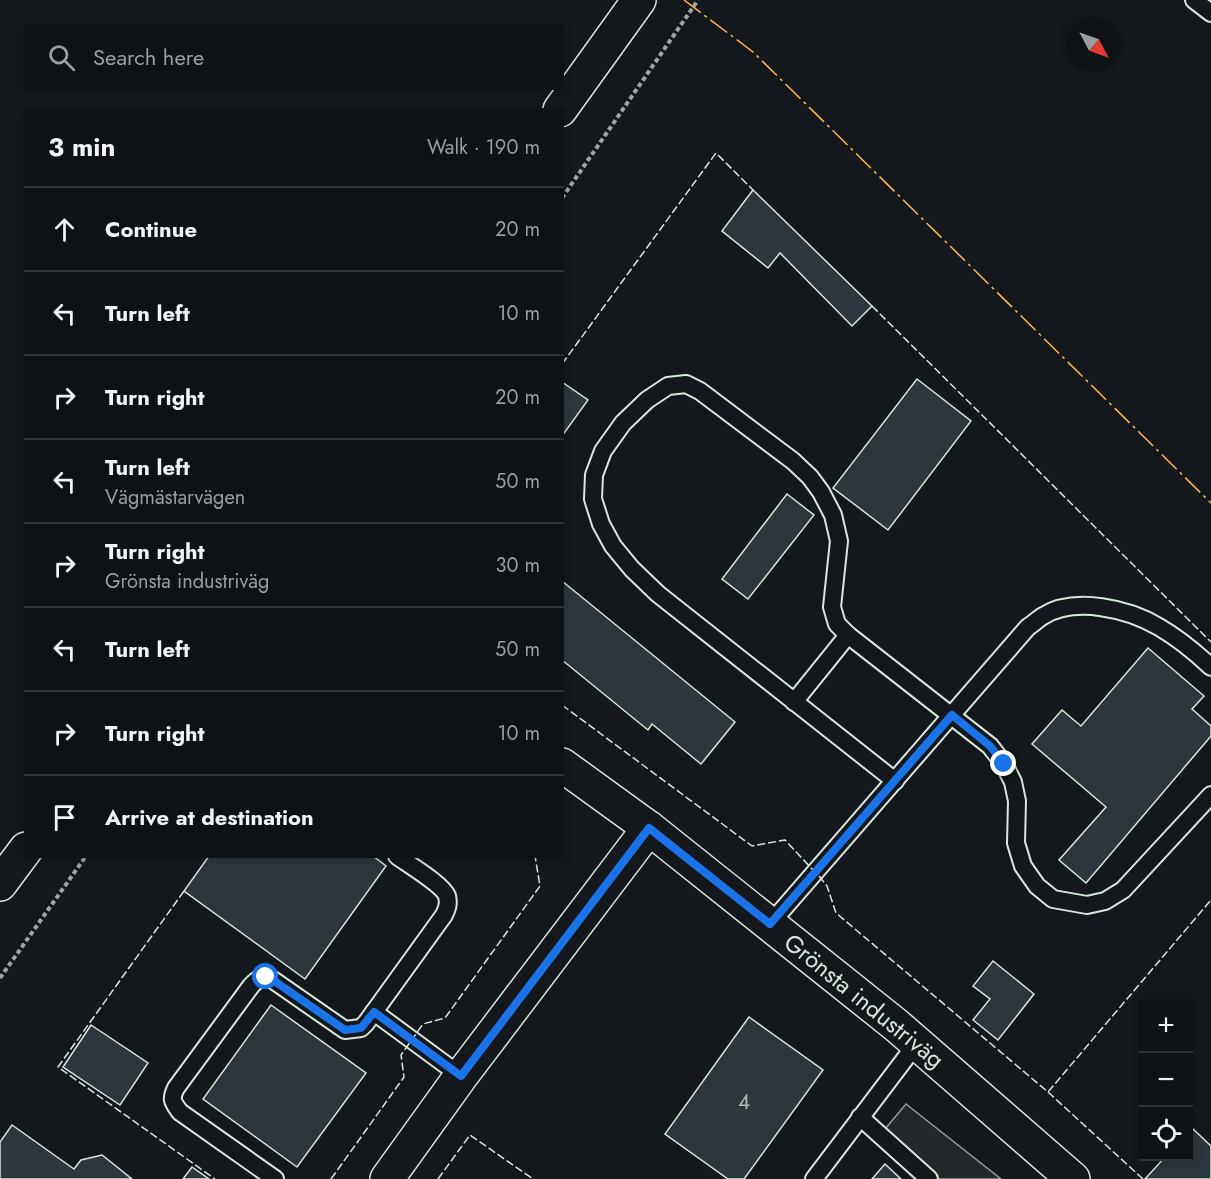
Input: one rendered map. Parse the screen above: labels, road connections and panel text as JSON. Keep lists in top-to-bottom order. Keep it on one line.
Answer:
{"streets":{"street":["Grönsta industriväg"]},"house_numbers":["4"],"north":"bottom right","page":{"search":"Search here","heading":["3 min","Walk · 190 m"],"list":[["Continue","20 m"],["Turn left","10 m"],["Turn right","20 m"],["Turn left","Vägmästarvägen","50 m"],["Turn right","Grönsta industriväg","30 m"],["Turn left","50 m"],["Turn right","10 m"],"Arrive at destination"],"map_buttons":["+","−"]}}
